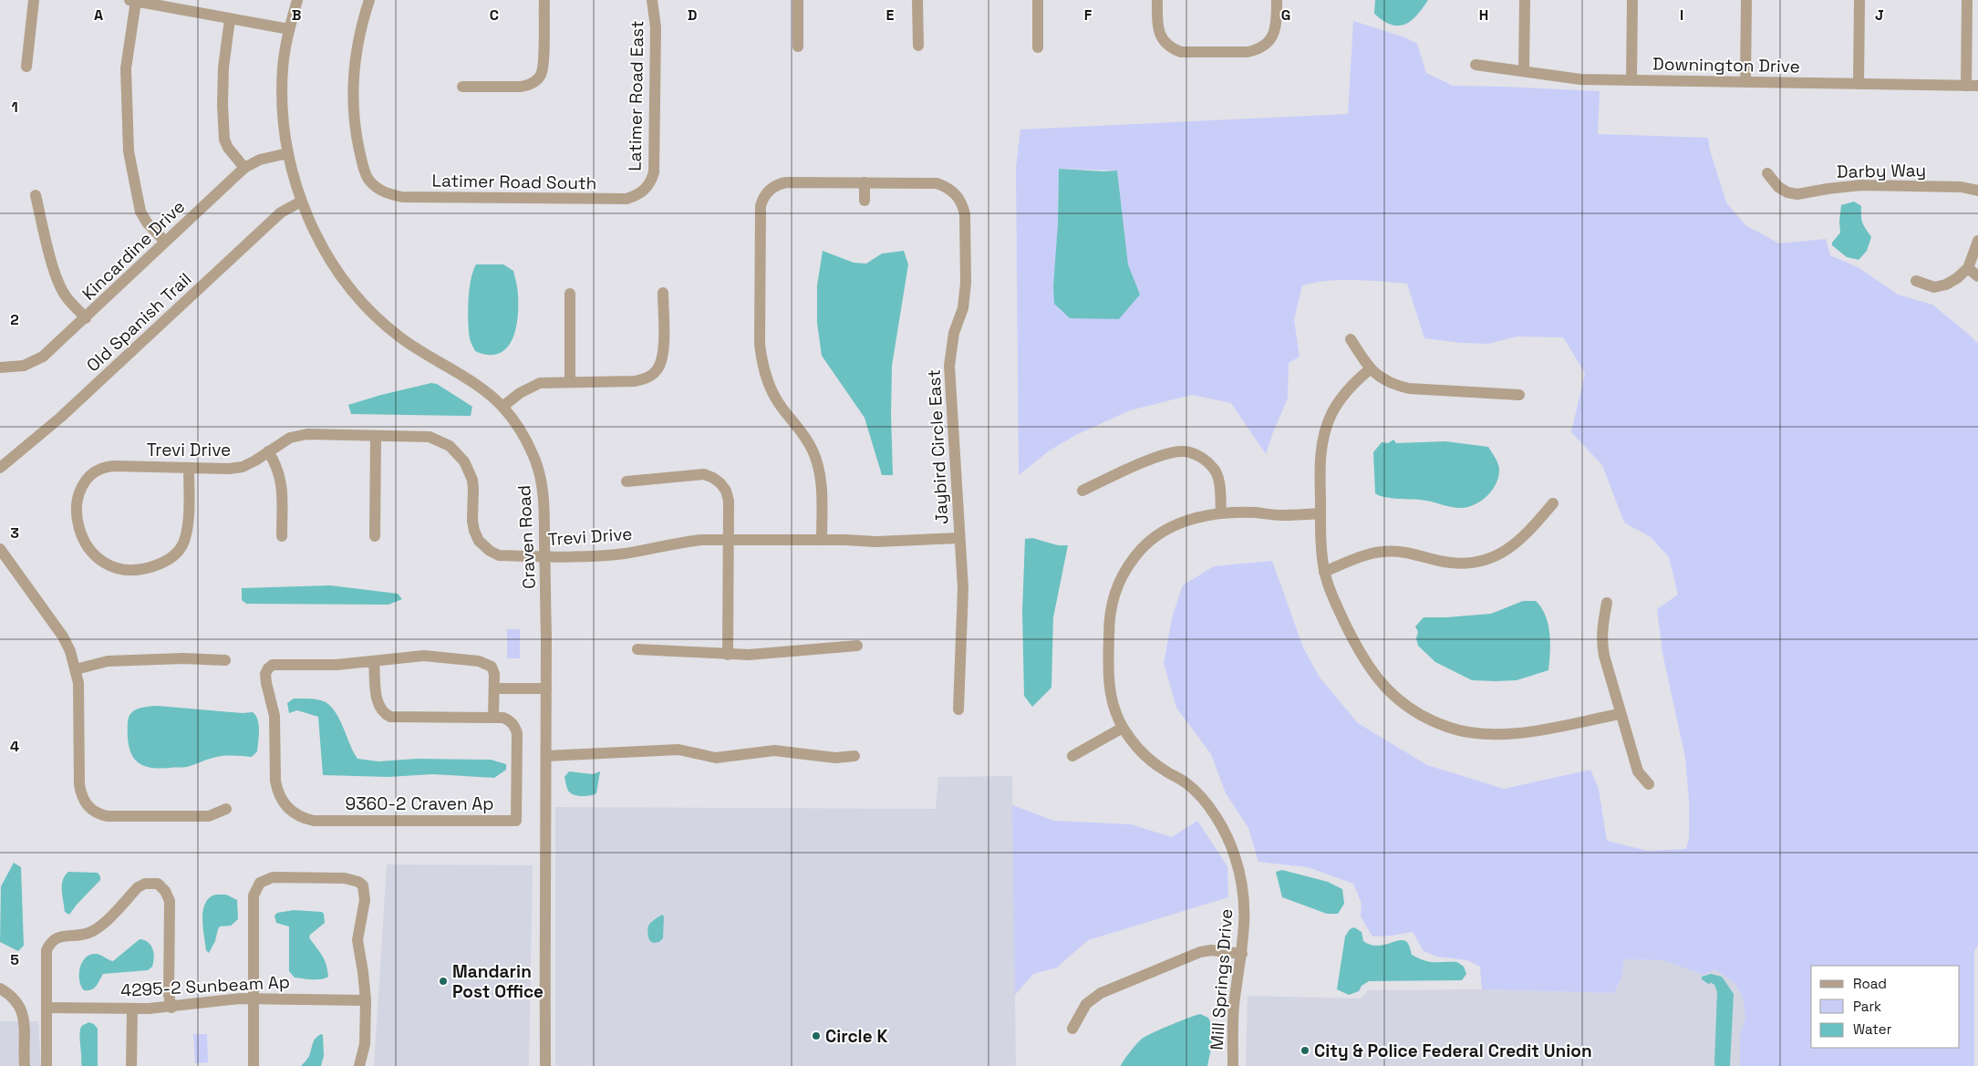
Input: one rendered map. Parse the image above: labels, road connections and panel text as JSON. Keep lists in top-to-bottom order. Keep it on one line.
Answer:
{"streets":{"street":["Downington Drive","Latimer Road East","Darby Way","Latimer Road South","Kincardine Drive","Old Spanish Trail","Jaybird Circle East","Trevi Drive","Craven Road","9360-2 Craven Ap","Mill Springs Drive","4295-2 Sunbeam Ap"]},"crossings":[["Latimer Road East","Latimer Road South"],["Kincardine Drive","Craven Road"],["Old Spanish Trail","Craven Road"],["Jaybird Circle East","Trevi Drive"],["Trevi Drive","Craven Road"]],"places":["Mandarin Post Office","Circle K","City & Police Federal Credit Union"],"legend":["Road","Park","Water"],"grid":{"columns":["A","B","C","D","E","F","G","H","I","J"],"rows":["1","2","3","4","5"]}}
